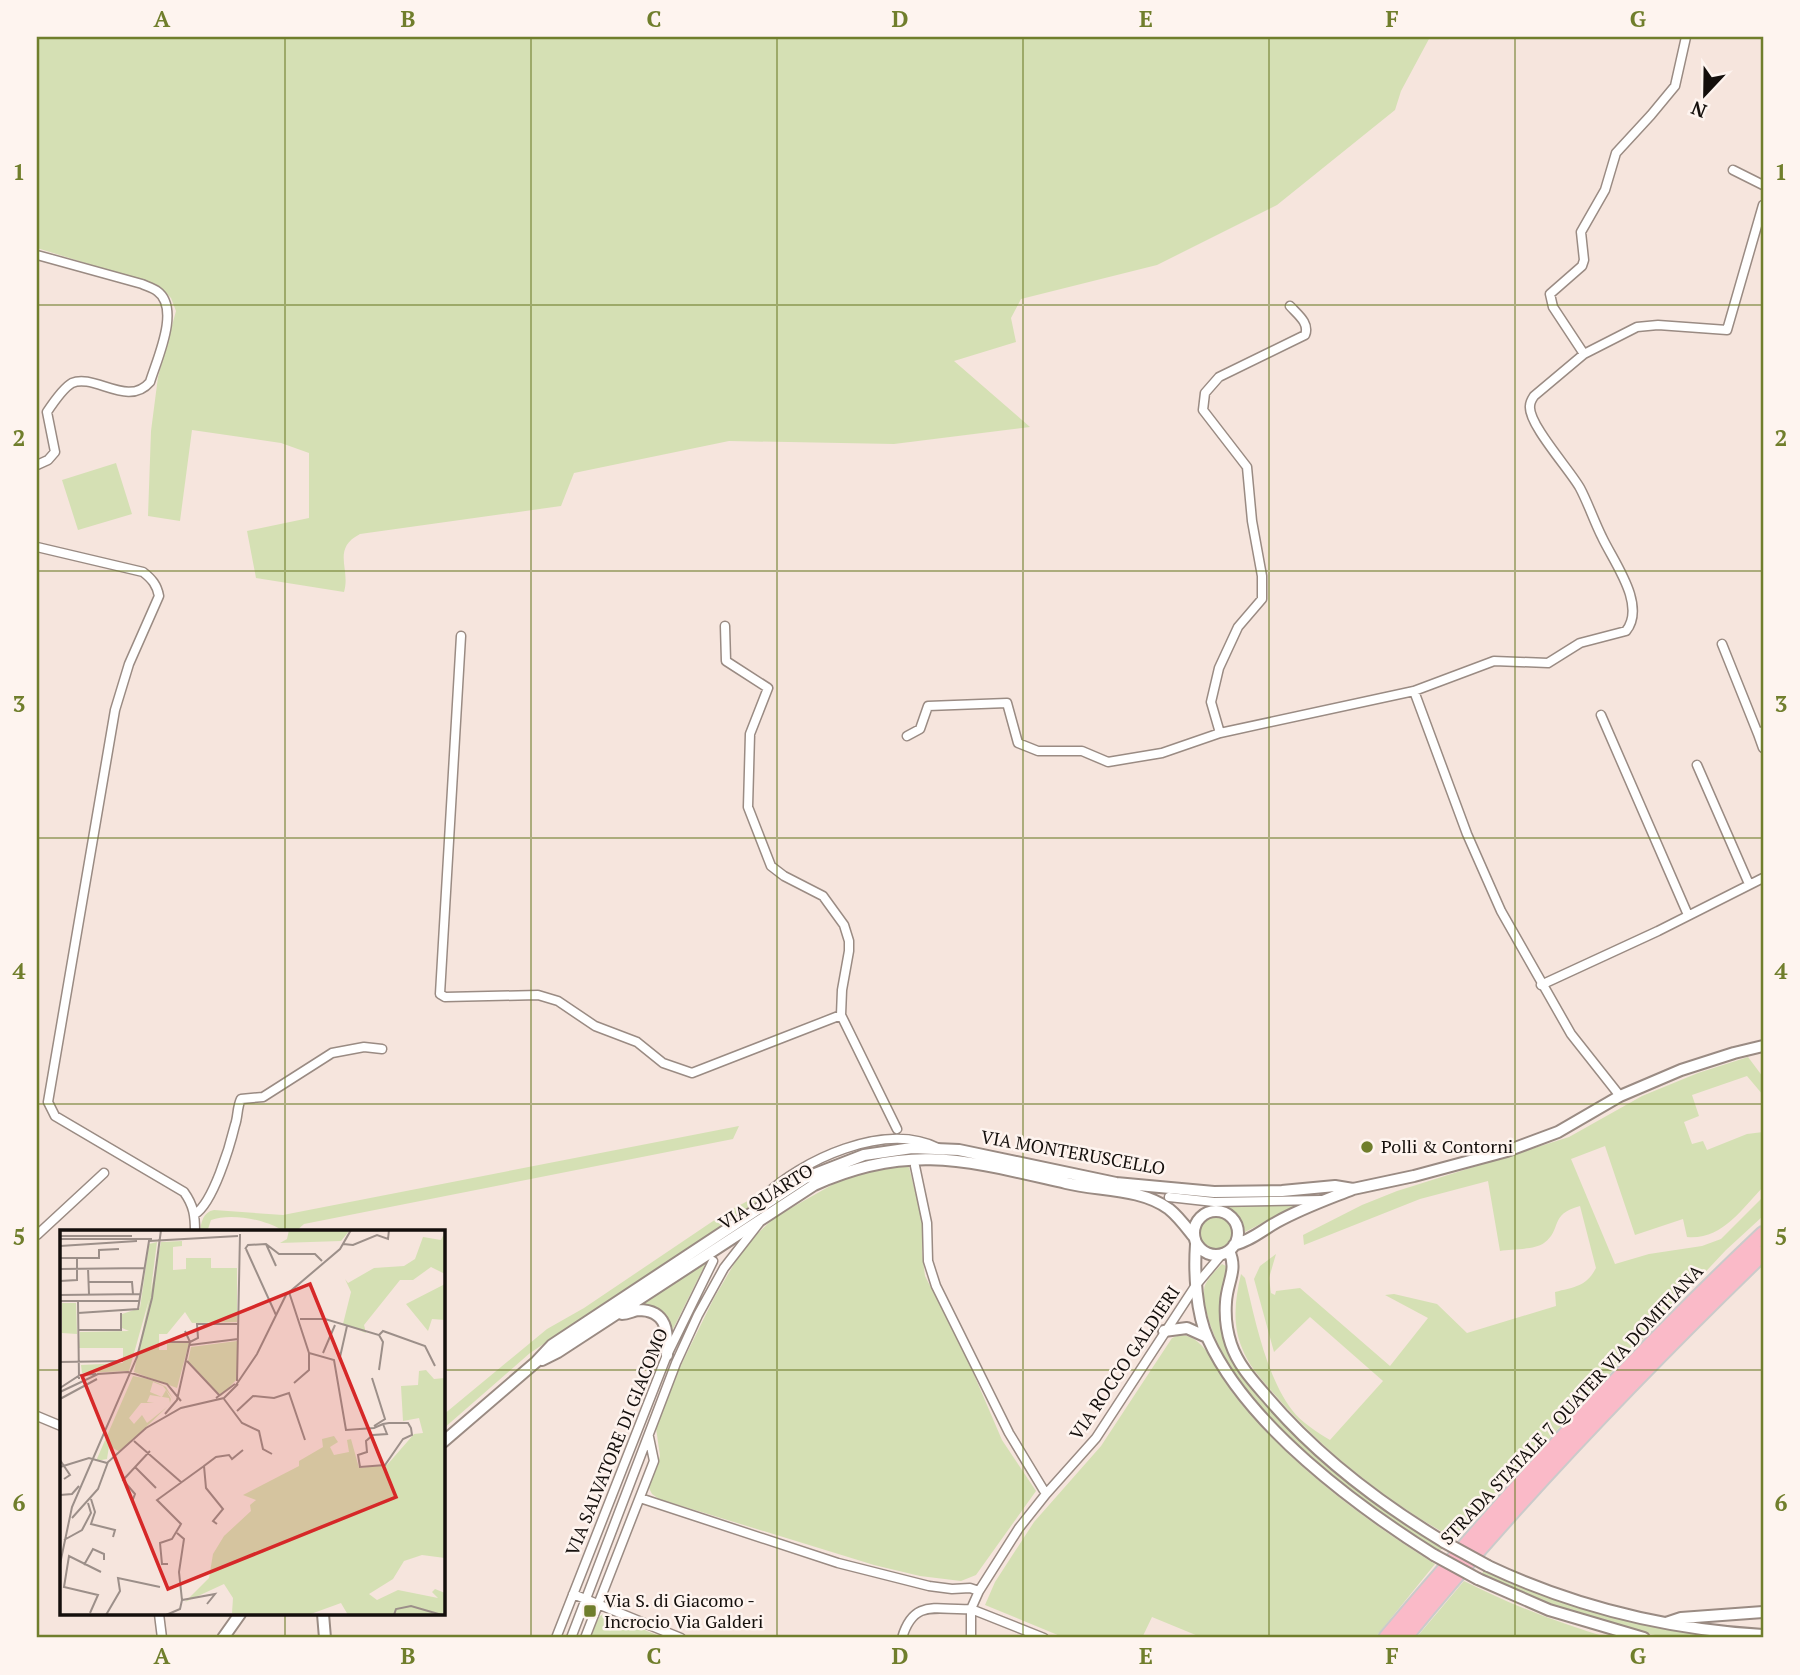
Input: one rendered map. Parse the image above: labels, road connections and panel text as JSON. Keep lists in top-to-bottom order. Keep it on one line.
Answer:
{"streets":{"highway":["STRADA STATALE 7 QUATER VIA DOMITIANA"],"street":["VIA MONTERUSCELLO","VIA QUARTO","VIA ROCCO GALDIERI","VIA SALVATORE DI GIACOMO"]},"crossings":[["VIA MONTERUSCELLO","VIA QUARTO"],["VIA MONTERUSCELLO","VIA ROCCO GALDIERI"],["VIA QUARTO","VIA ROCCO GALDIERI"],["VIA QUARTO","VIA SALVATORE DI GIACOMO"]],"places":{"other":["Polli & Contorni"],"transit":["Via S. di Giacomo - Incrocio Via Galderi"]},"north":"bottom","grid":{"columns":["A","B","C","D","E","F","G"],"rows":["1","2","3","4","5","6"]}}
